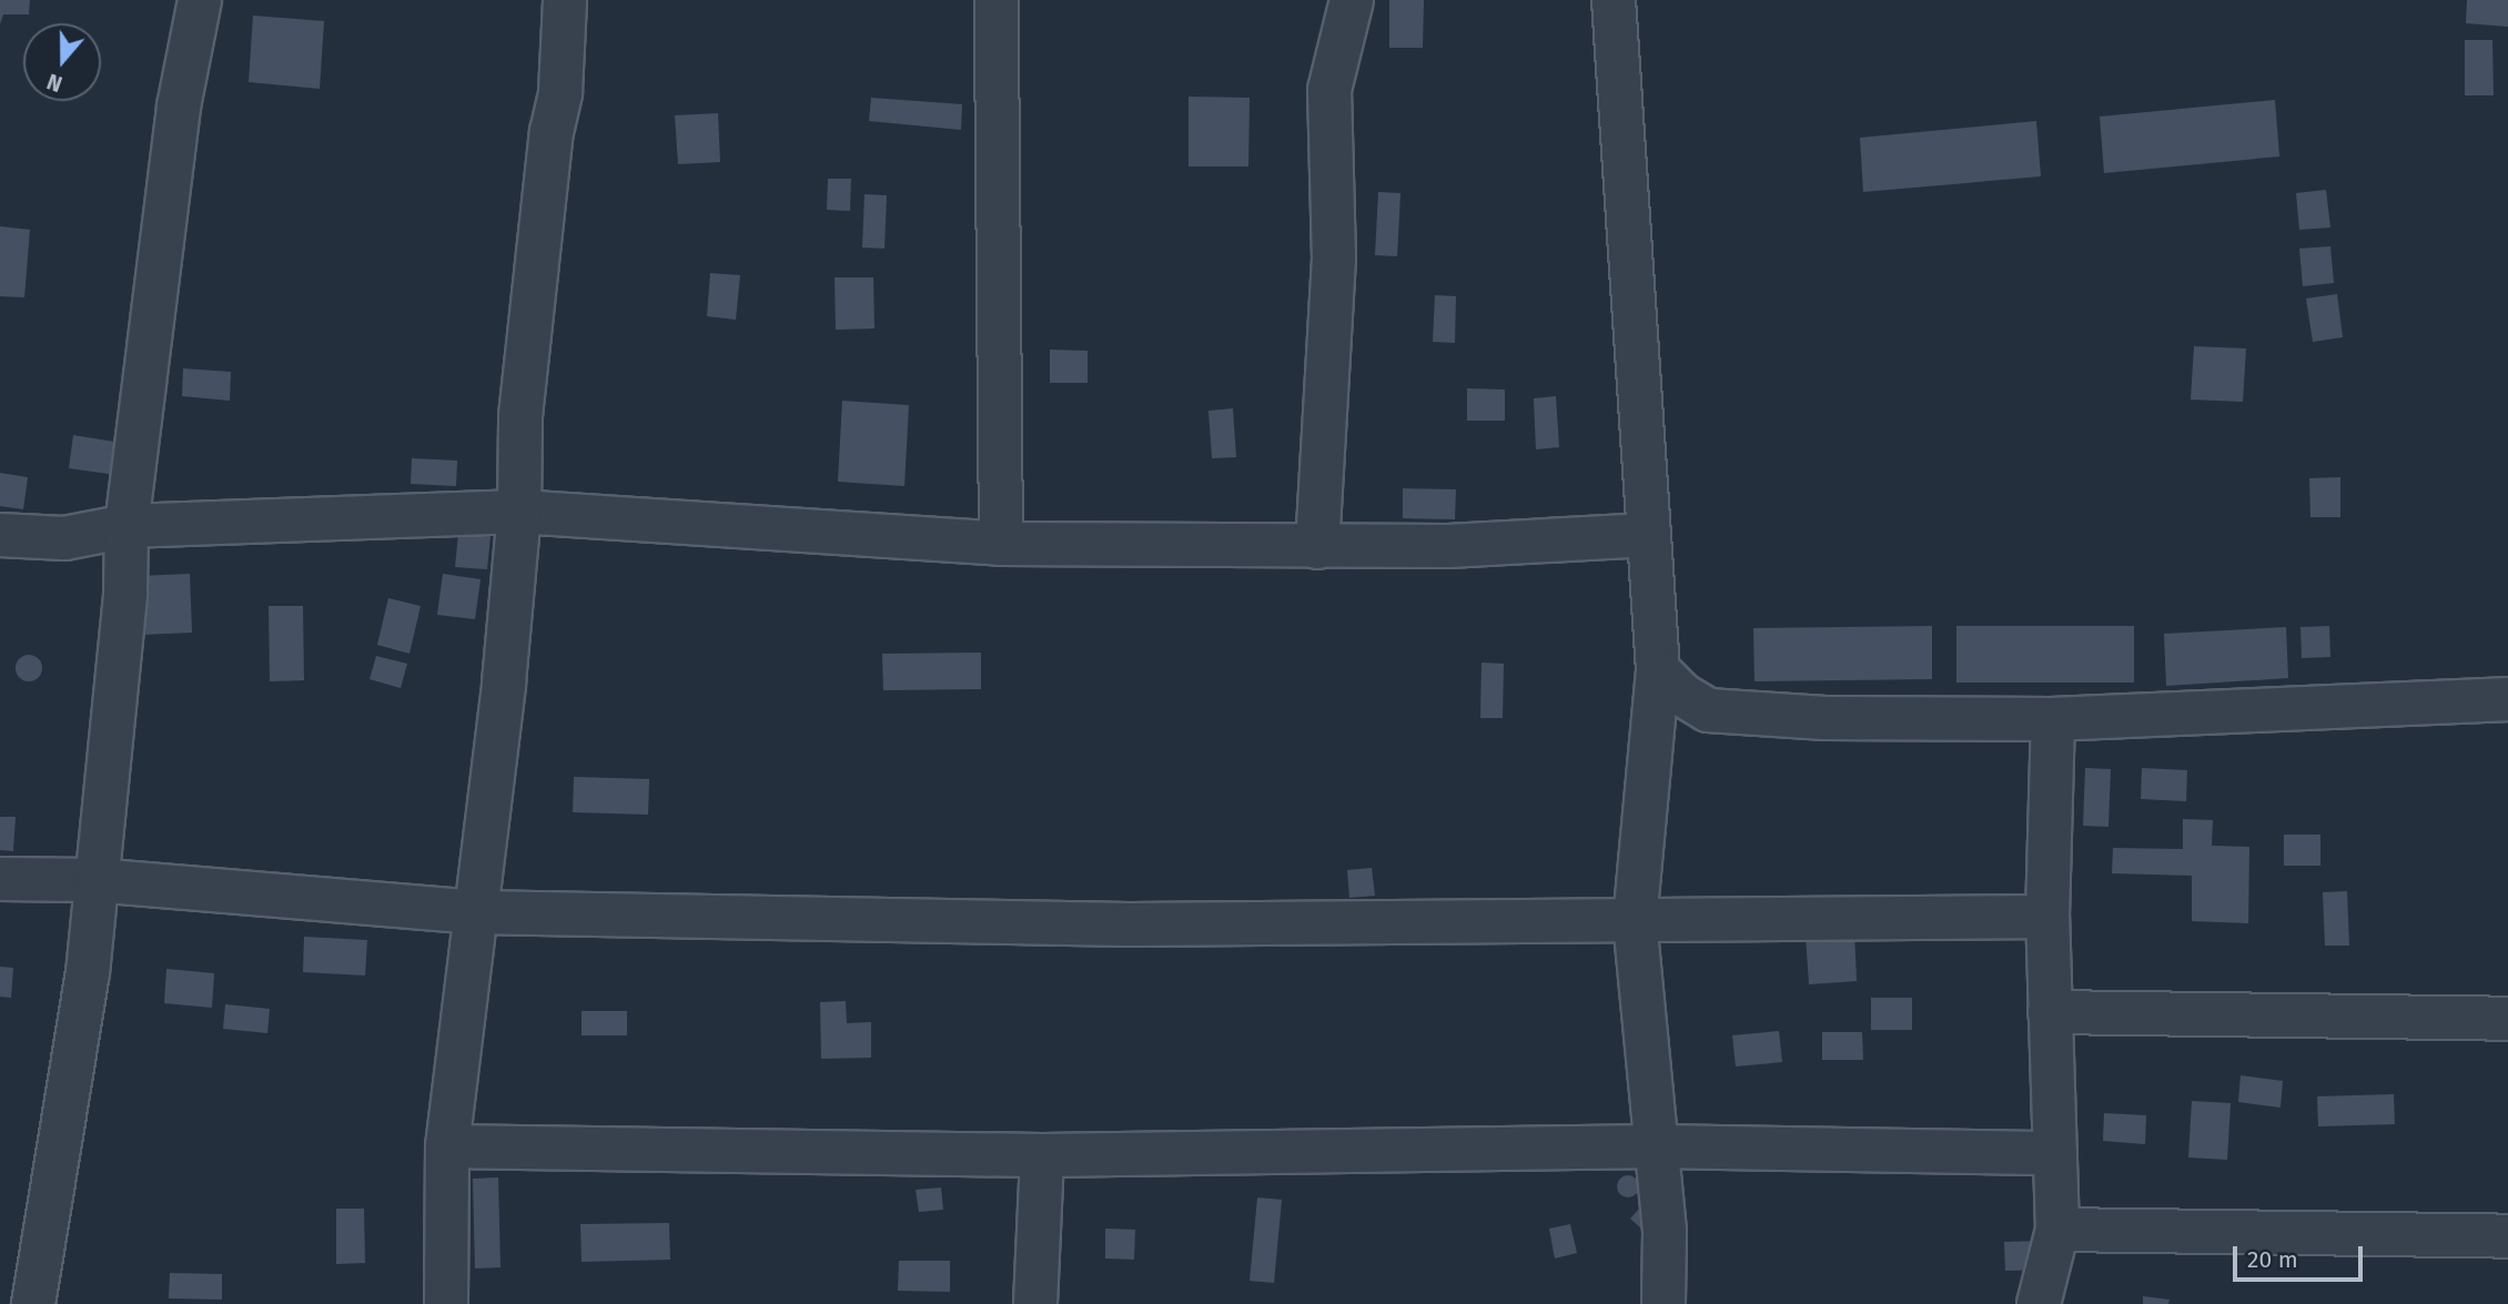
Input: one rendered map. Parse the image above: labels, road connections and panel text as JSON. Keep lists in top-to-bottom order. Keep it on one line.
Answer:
{"scale_bar":"20 m","north":"bottom"}
